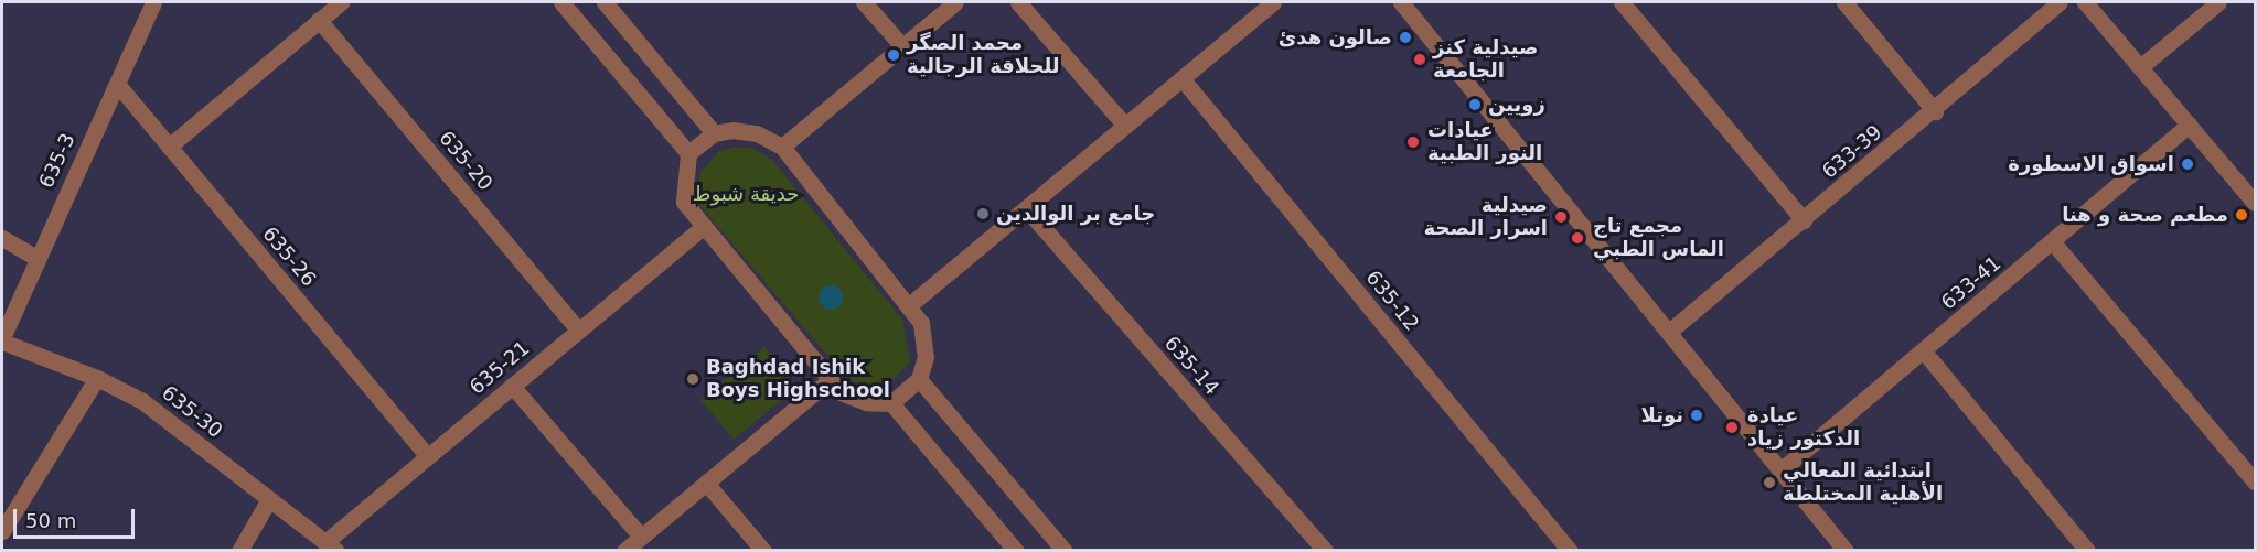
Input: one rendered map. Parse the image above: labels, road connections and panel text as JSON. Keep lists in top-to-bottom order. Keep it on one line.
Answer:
{"streets":{"street":["633-39","635-3","635-20","635-26","633-41","635-12","635-14","635-21","635-30"]},"crossings":[["635-3","635-26"],["635-3","635-30"],["635-20","635-21"],["635-26","635-21"],["635-21","635-30"]],"parks":["حديقة شبوط"],"places":["صالون هدئ","محمد الصگر للحلاقة الرجالية","صيدلية كنز الجامعة","زويين","عيادات النور الطبية","اسواق الاسطورة","جامع بر الوالدين","مطعم صحة و هنا","صيدلية اسرار الصحة","مجمع تاج الماس الطبي","Baghdad Ishik Boys Highschool","نوتلا","عيادة الدكتور زياد","ابتدائية المعالي الأهلية المختلطة"],"scale_bar":"50 m"}
